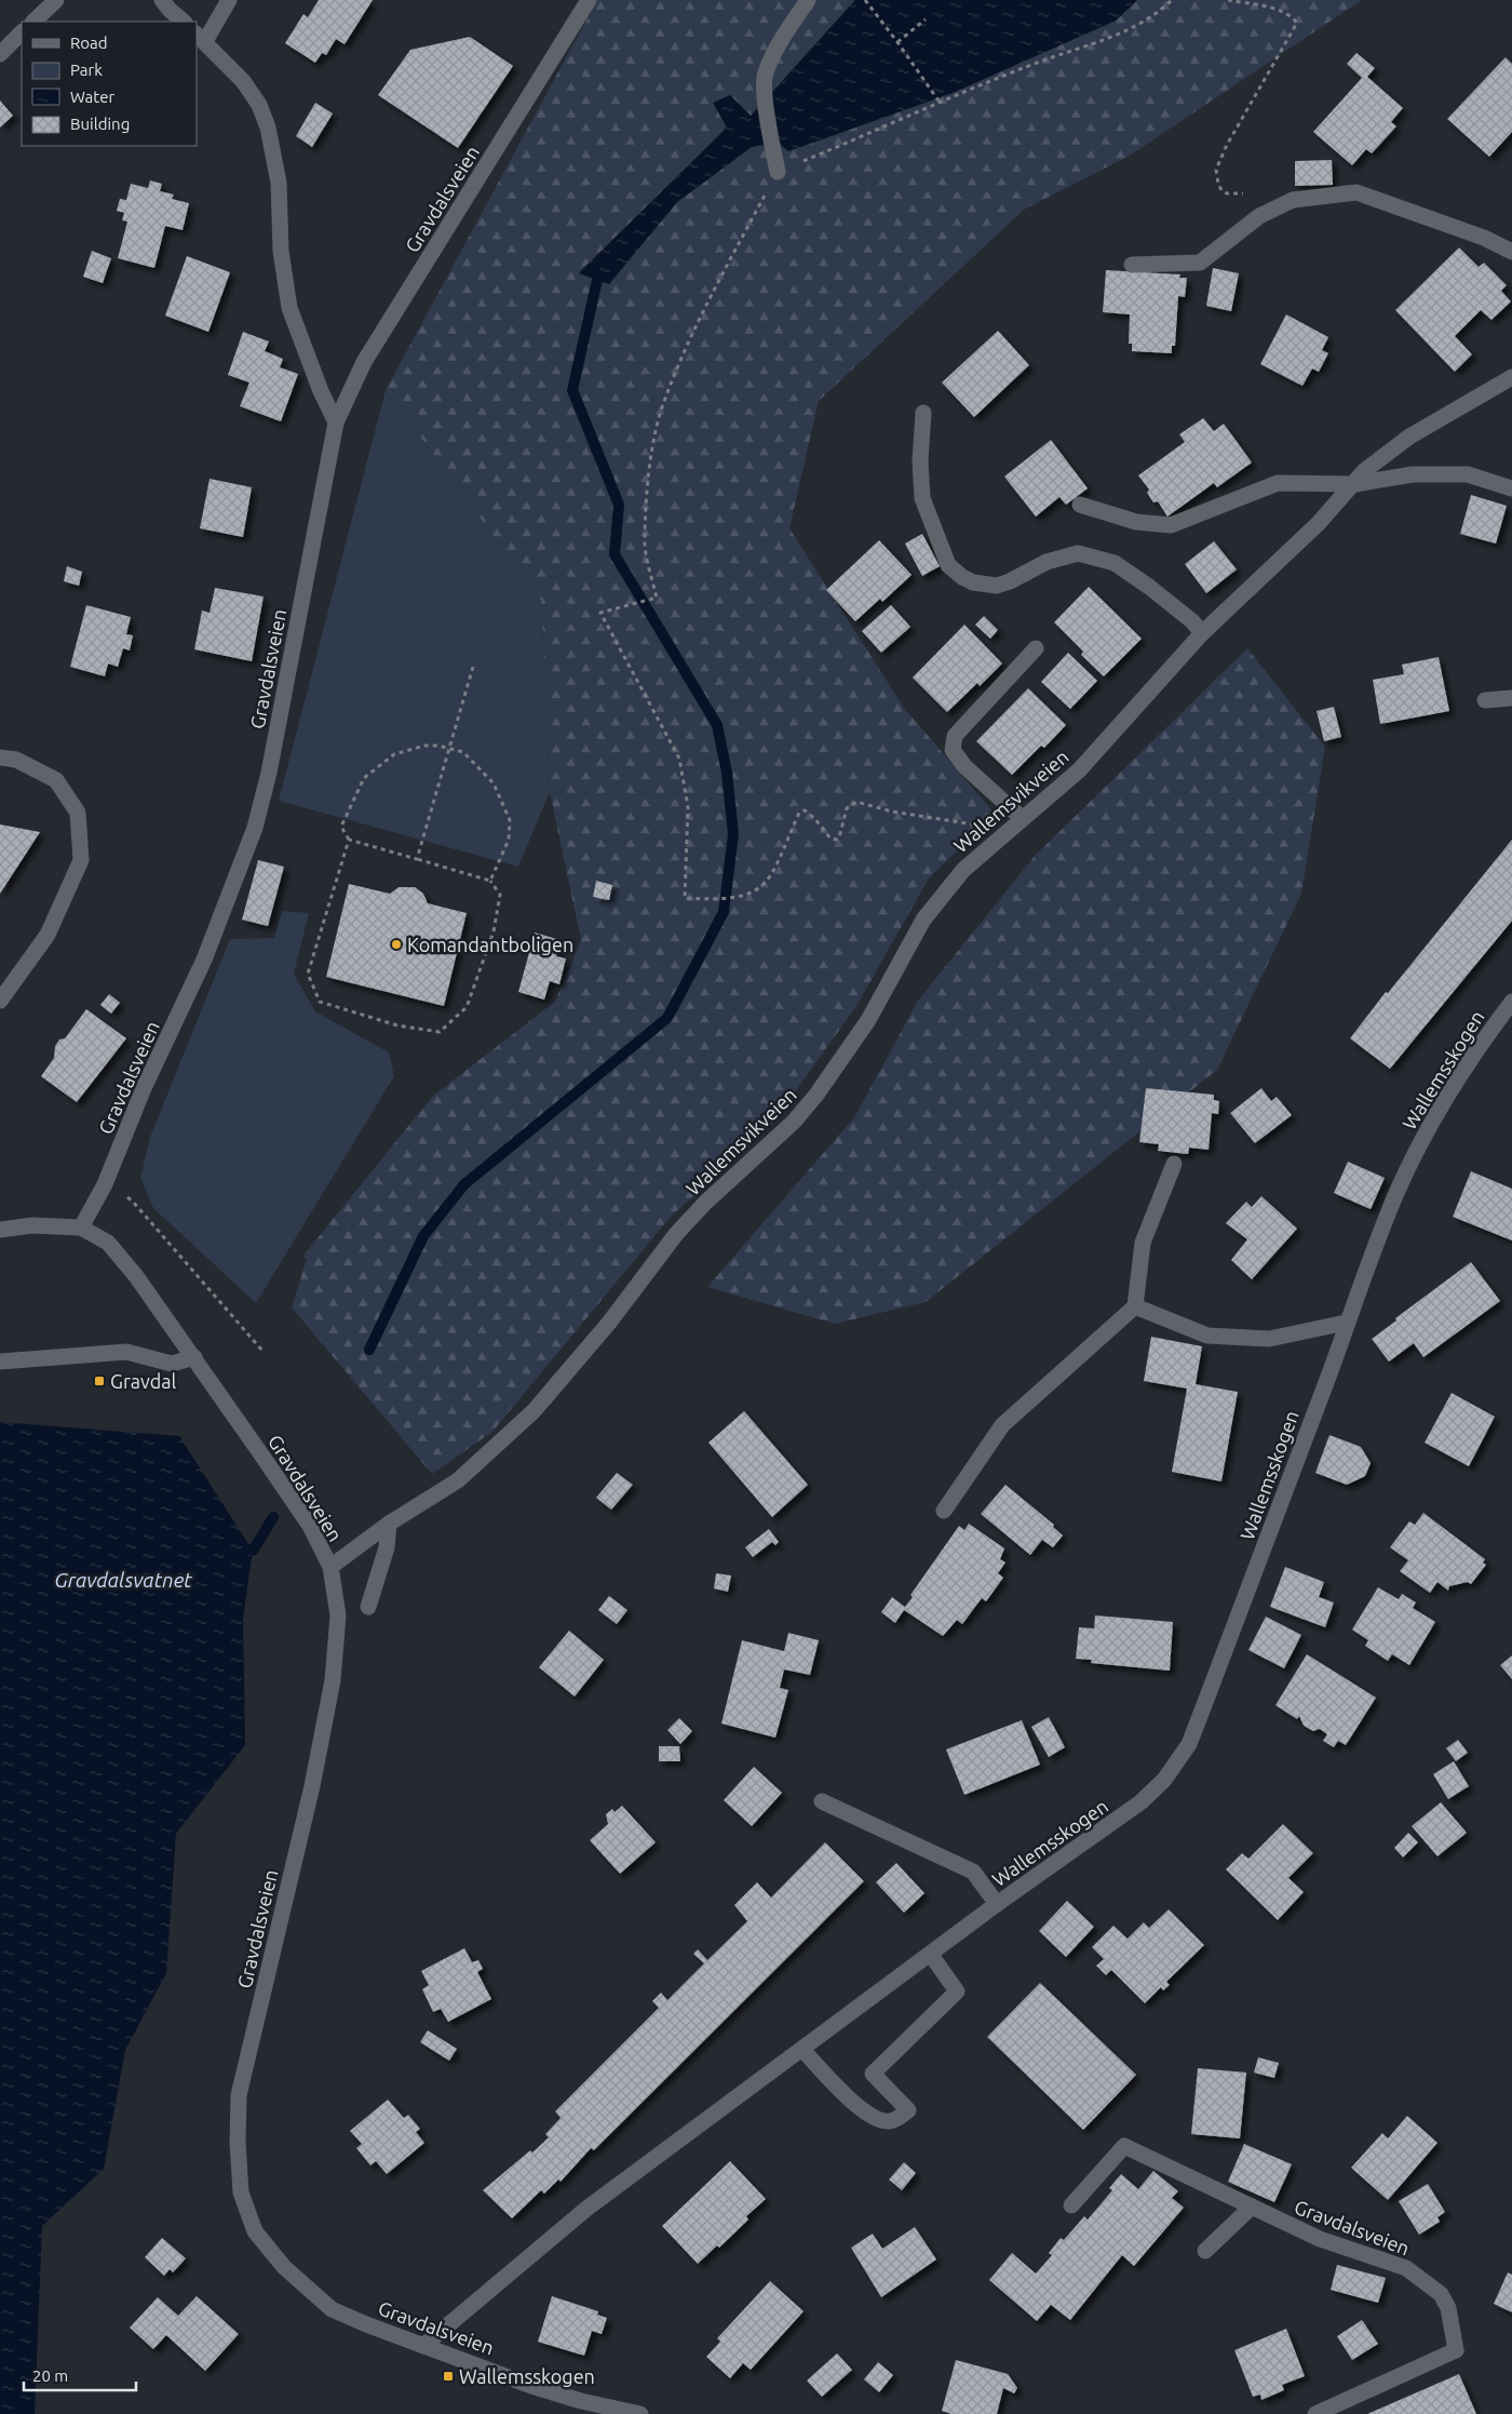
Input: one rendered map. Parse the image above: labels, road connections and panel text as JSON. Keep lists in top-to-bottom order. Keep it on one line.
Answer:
{"streets":{"street":["Gravdalsveien","Wallemsvikveien","Wallemsskogen"]},"crossings":[["Gravdalsveien","Wallemsvikveien"],["Gravdalsveien","Wallemsskogen"]],"water":["Gravdalsvatnet"],"places":{"other":["Komandantboligen"],"transit":["Gravdal","Wallemsskogen"]},"legend":["Road","Park","Water","Building"],"scale_bar":"20 m"}
